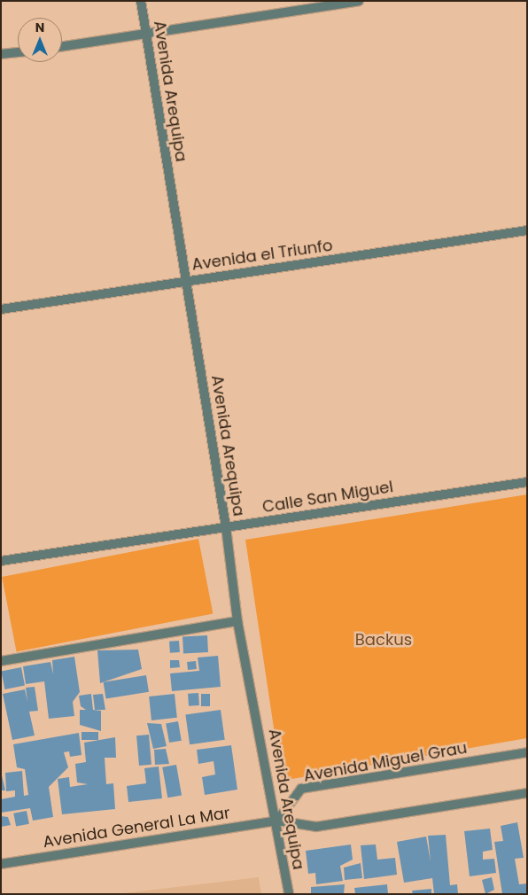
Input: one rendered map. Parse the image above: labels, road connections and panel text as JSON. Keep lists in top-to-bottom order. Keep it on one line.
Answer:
{"streets":{"street":["Avenida Arequipa","Avenida el Triunfo","Calle San Miguel","Avenida Miguel Grau","Avenida General La Mar"]},"crossings":[["Avenida Arequipa","Avenida el Triunfo"],["Avenida Arequipa","Calle San Miguel"],["Avenida Arequipa","Avenida Miguel Grau"],["Avenida Arequipa","Avenida General La Mar"],["Avenida Miguel Grau","Avenida General La Mar"]],"parks":["Backus"],"north":"top"}
